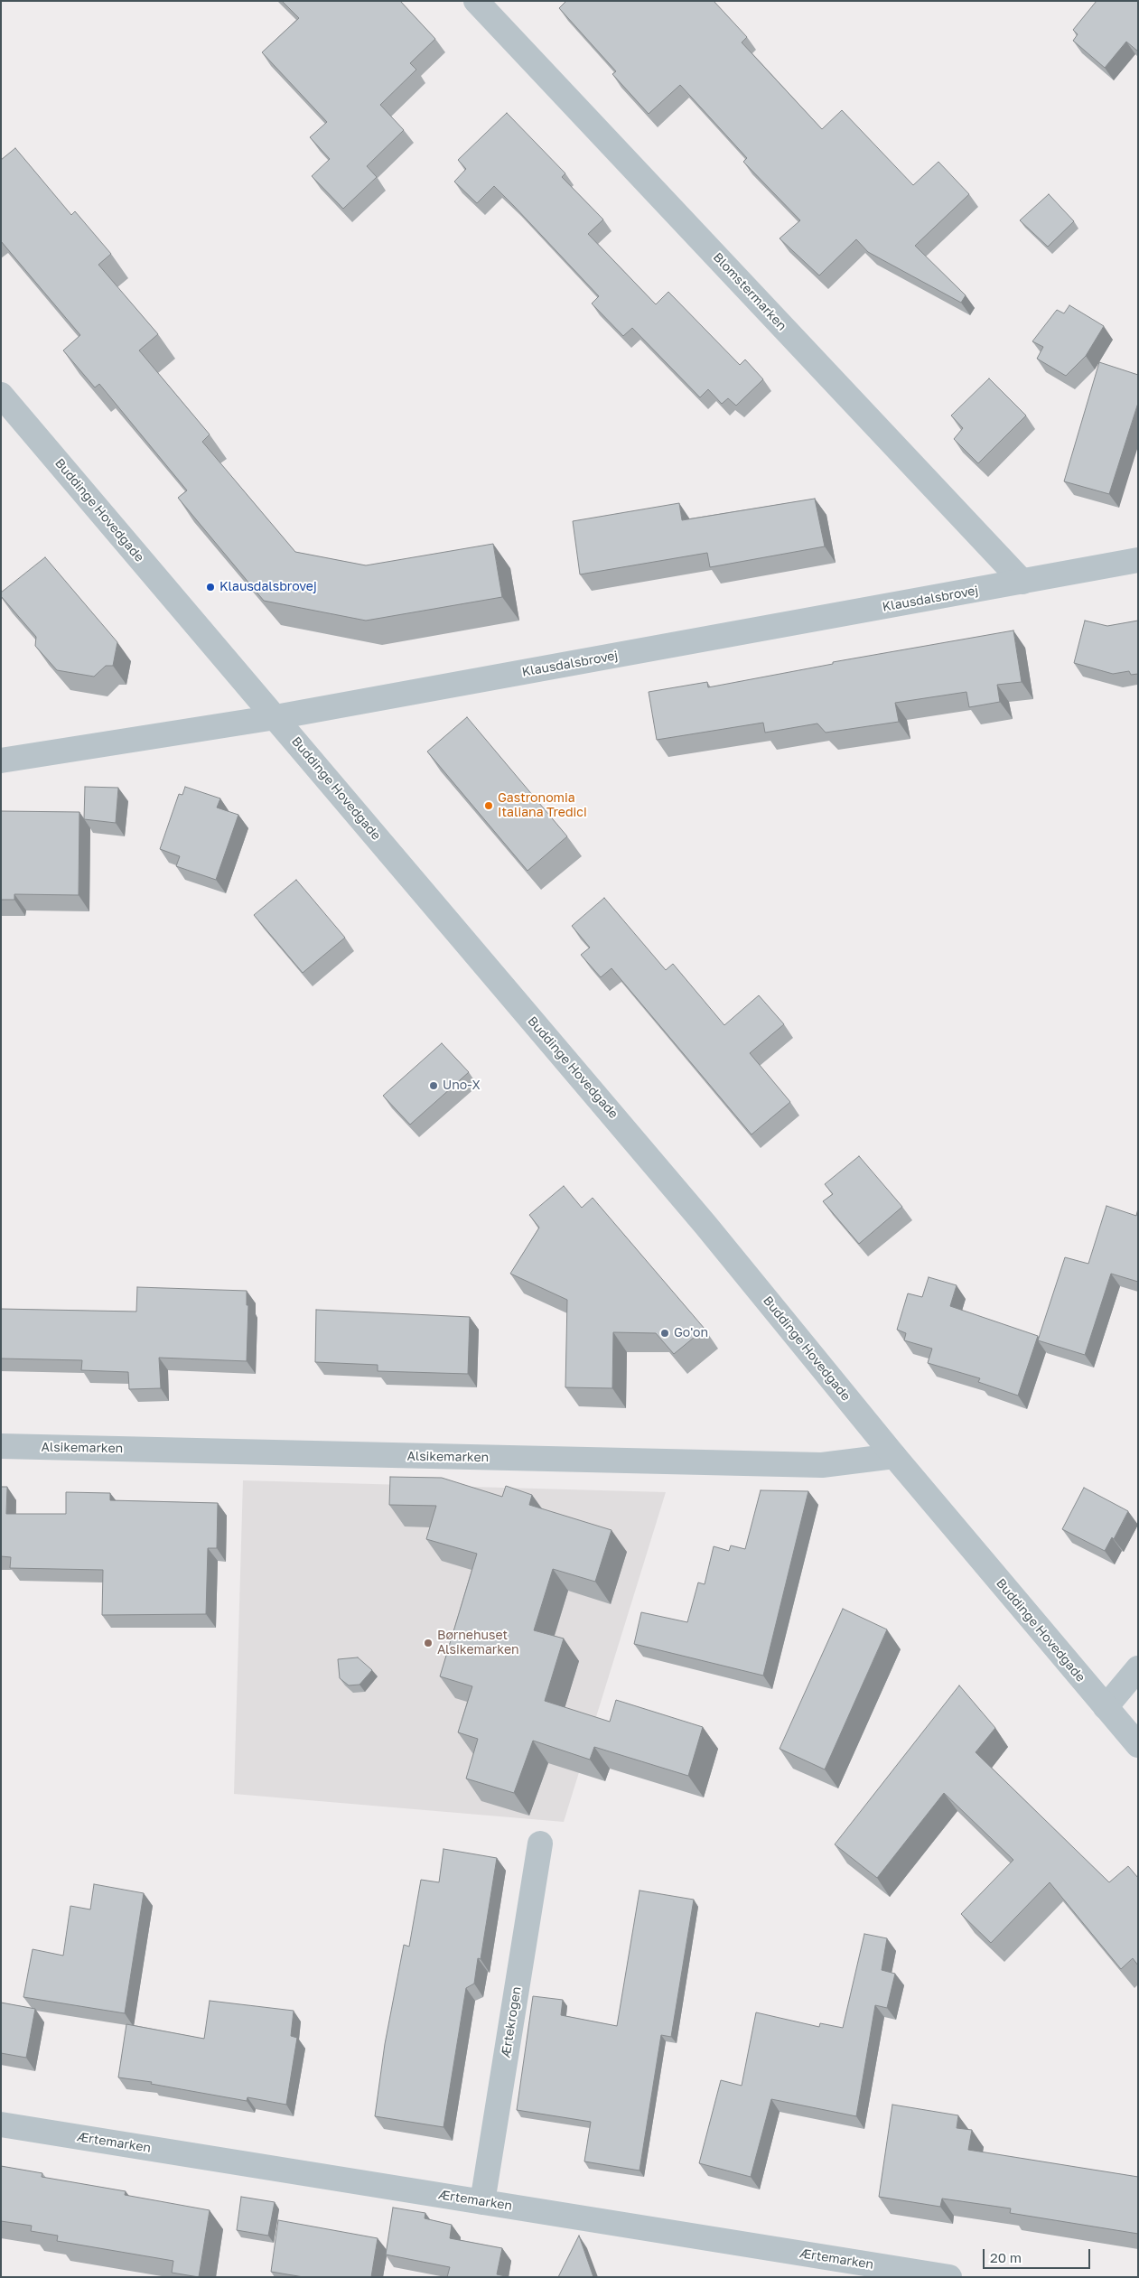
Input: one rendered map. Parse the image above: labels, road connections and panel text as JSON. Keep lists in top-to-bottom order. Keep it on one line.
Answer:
{"streets":{"street":["Blomstermarken","Buddinge Hovedgade","Klausdalsbrovej","Alsikemarken","Ærtekrogen","Ærtemarken"]},"crossings":[["Blomstermarken","Klausdalsbrovej"],["Buddinge Hovedgade","Klausdalsbrovej"],["Buddinge Hovedgade","Alsikemarken"],["Ærtekrogen","Ærtemarken"]],"places":["Klausdalsbrovej","Gastronomia Italiana Tredici","Uno-X","Go'on","Børnehuset Alsikemarken"],"scale_bar":"20 m"}
